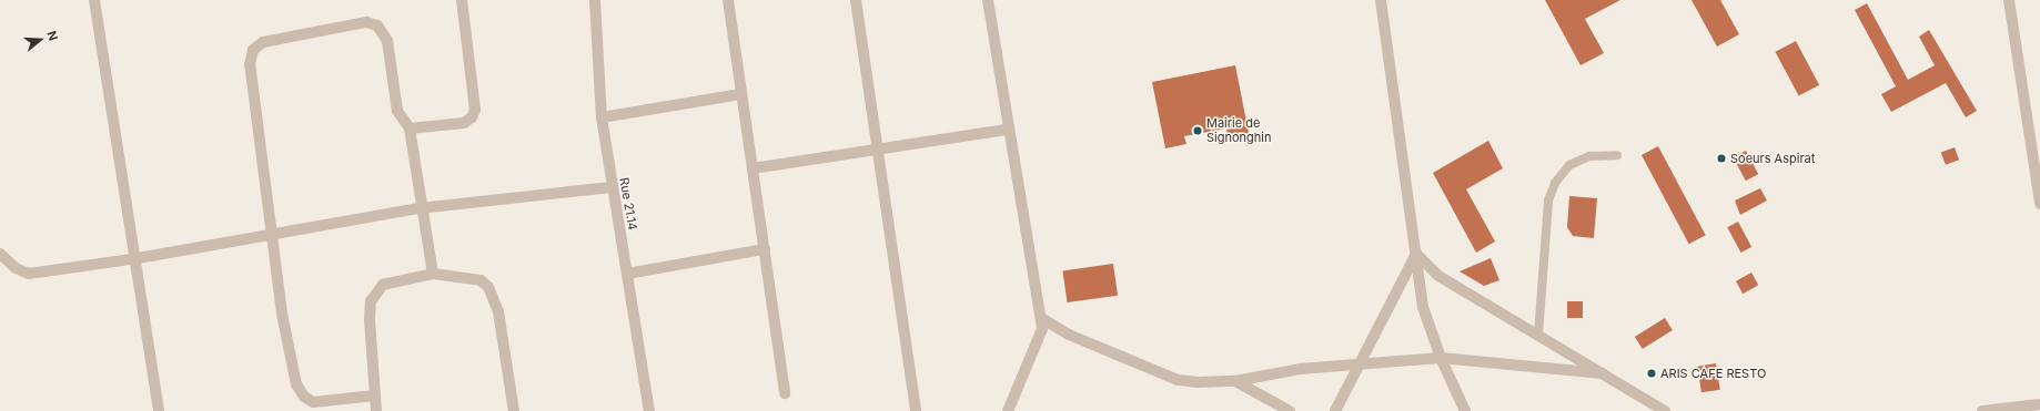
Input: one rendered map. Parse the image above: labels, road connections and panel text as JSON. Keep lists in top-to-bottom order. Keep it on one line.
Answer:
{"streets":{"street":["Rue 21.14"]},"places":["Mairie de Signonghin","Soeurs Aspirat","ARIS CAFE RESTO"],"north":"right"}
